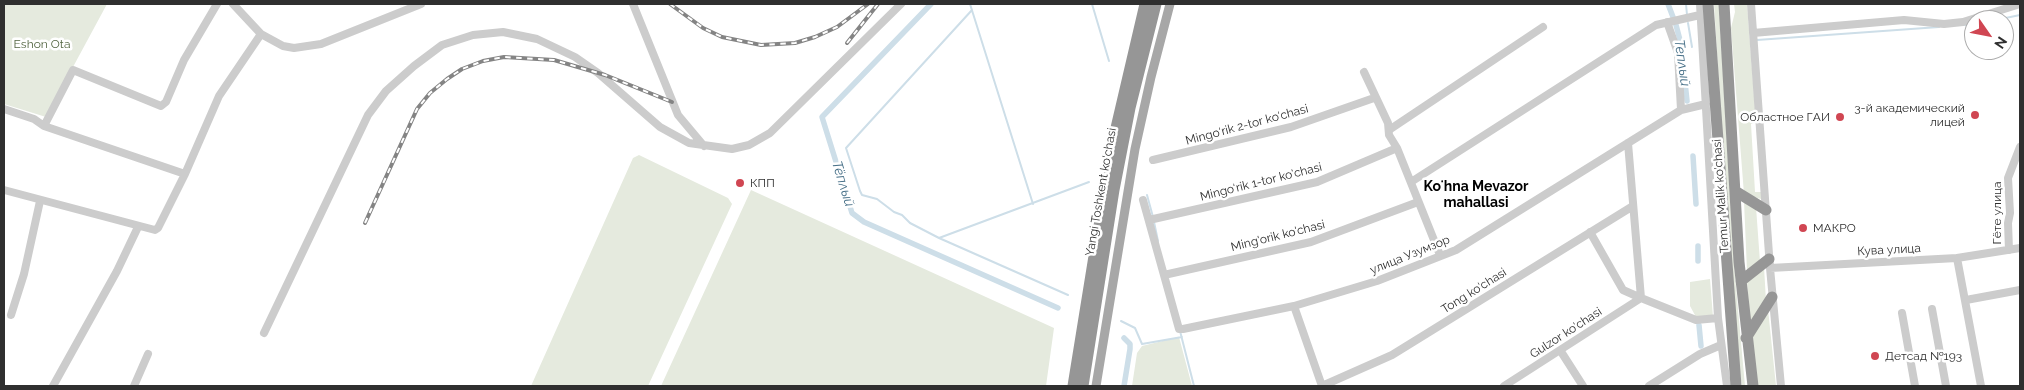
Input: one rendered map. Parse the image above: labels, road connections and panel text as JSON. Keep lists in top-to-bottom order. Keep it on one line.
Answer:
{"streets":{"highway":["Yangi Toshkent ko‘chasi","Temur Malik ko'chasi"],"street":["Mingo‘rik 2-tor ko‘chasi","Mingo‘rik 1-tor ko‘chasi","Гёте улица","Ming'orik ko'chasi","Кува улица","улица Узумзор","Tong ko'chasi","Gulzor ko'chasi"]},"crossings":[["Гёте улица","Кува улица"],["Ming'orik ko'chasi","улица Узумзор"]],"districts":["Koʻhna Mevazor mahallasi"],"water":["Теплый","Тёплый"],"parks":["Eshon Ota"],"places":["3-й академический лицей","Областное ГАИ","КПП","МАКРО","Детсад №193"],"north":"bottom right"}
